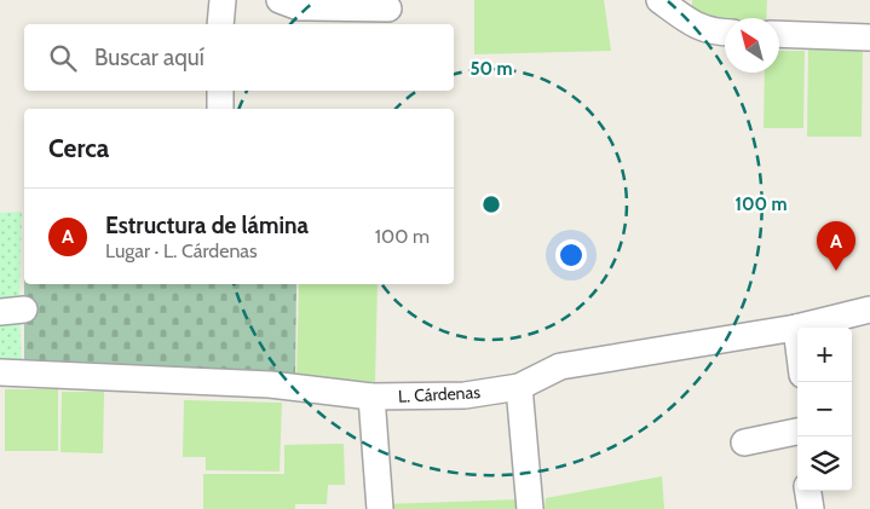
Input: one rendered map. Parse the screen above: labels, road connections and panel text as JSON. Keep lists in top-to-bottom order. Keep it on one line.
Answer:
{"streets":{"street":["L. Cárdenas"]},"north":"top left","page":{"search":"Buscar aquí","heading":"Cerca","list":[{"mark":"A","name":"Estructura de lámina","note":"Lugar · L. Cárdenas","value":"100 m"}],"pins":"A","map_buttons":["+","−"]},"rings":["50 m","100 m"]}
